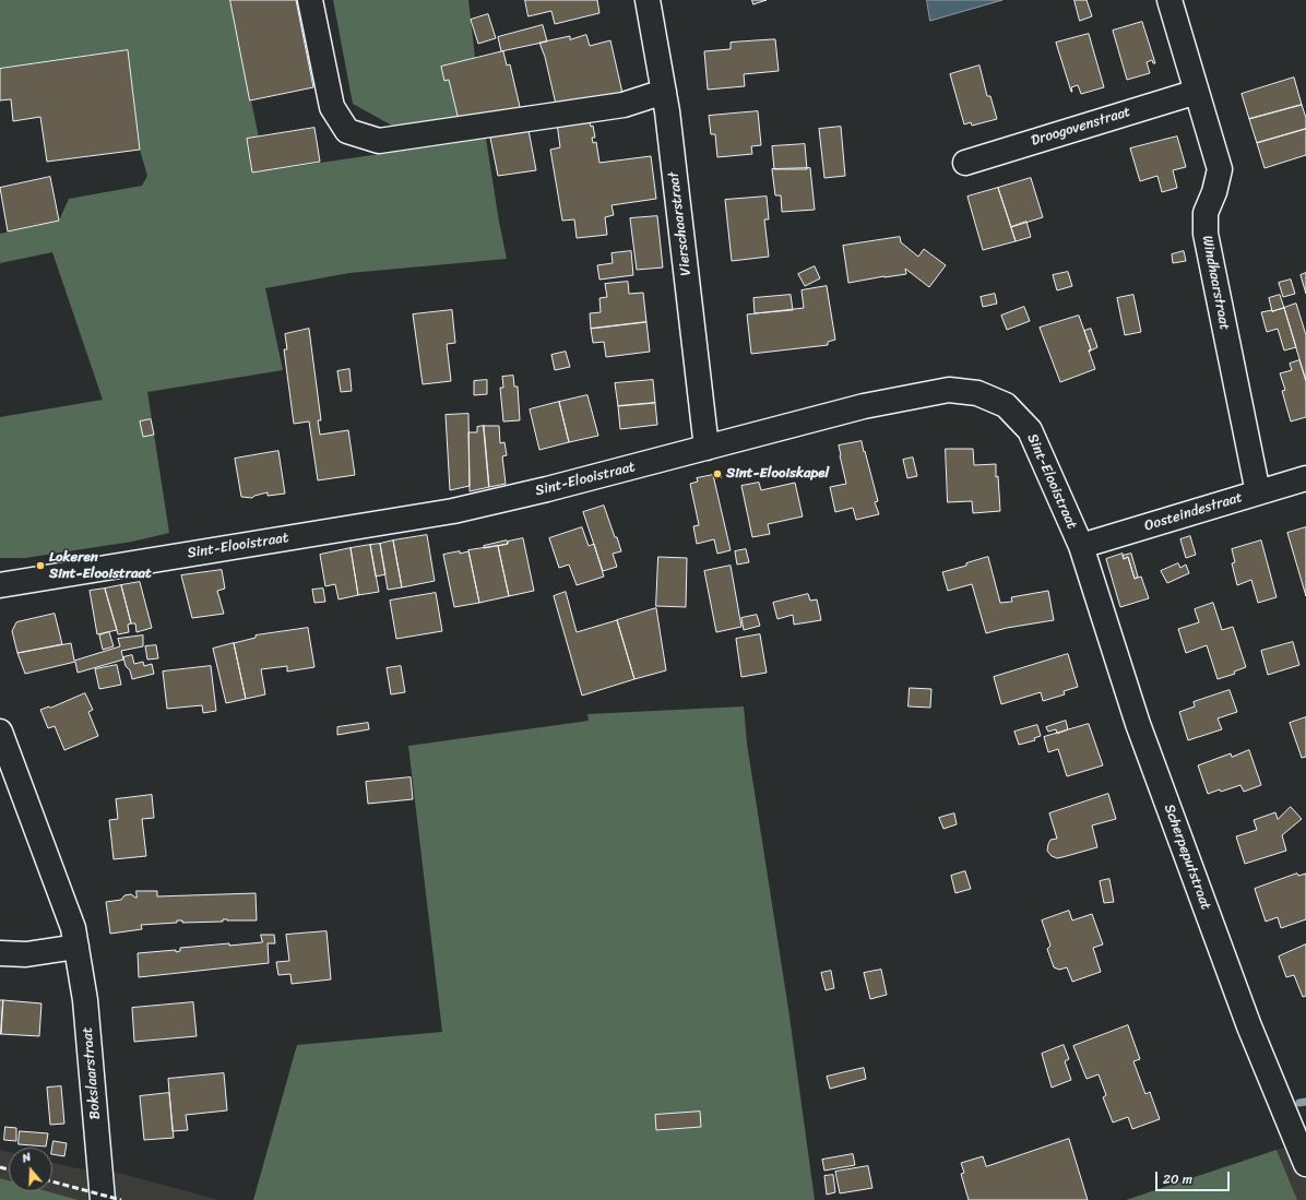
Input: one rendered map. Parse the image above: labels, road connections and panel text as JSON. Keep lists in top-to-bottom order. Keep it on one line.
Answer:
{"streets":{"street":["Droogovenstraat","Vierschaarstraat","Windhaarstraat","Sint-Elooistraat","Oosteindestraat","Scherpeputstraat","Bokslaarstraat"]},"crossings":[["Droogovenstraat","Windhaarstraat"],["Vierschaarstraat","Sint-Elooistraat"],["Windhaarstraat","Oosteindestraat"],["Sint-Elooistraat","Oosteindestraat"],["Sint-Elooistraat","Scherpeputstraat"],["Oosteindestraat","Scherpeputstraat"]],"places":["Sint-Elooiskapel","Lokeren Sint-Elooistraat"],"scale_bar":"20 m","north":"top"}
